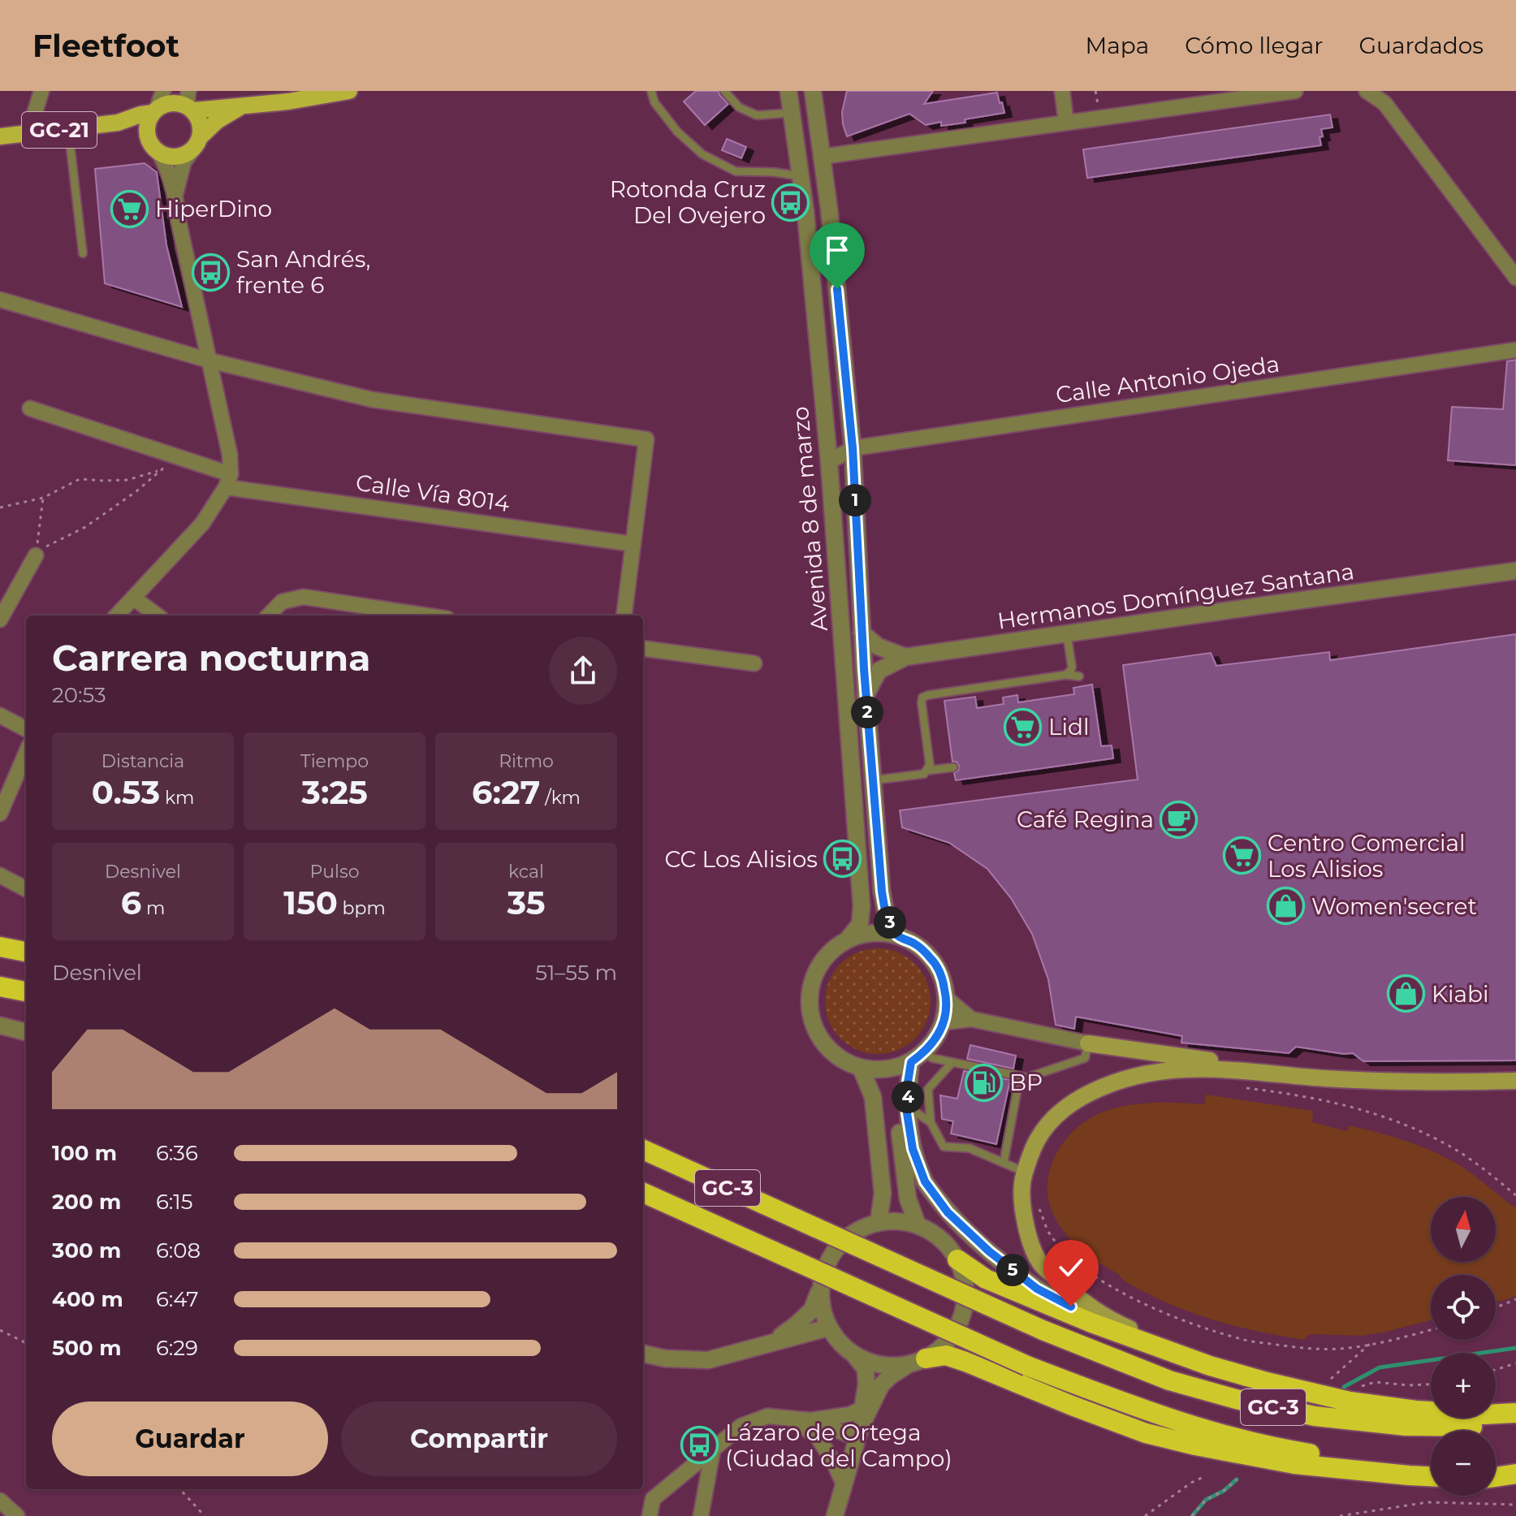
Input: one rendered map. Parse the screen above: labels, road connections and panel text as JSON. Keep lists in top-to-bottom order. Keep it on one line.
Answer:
{"streets":{"highway":["GC-3"],"main road":["GC-21"],"street":["Calle Antonio Ojeda","Calle Vía 8014","Avenida 8 de marzo","Hermanos Domínguez Santana"]},"crossings":[["Calle Antonio Ojeda","Avenida 8 de marzo"],["Avenida 8 de marzo","Hermanos Domínguez Santana"]],"places":{"bus stop":["Rotonda Cruz Del Ovejero","San Andrés, frente 6","CC Los Alisios","Lázaro de Ortega (Ciudad del Campo)"],"supermarket":["HiperDino","Lidl","Centro Comercial Los Alisios"],"cafe":["Café Regina"],"shop":["Women'secret","Kiabi"],"fuel station":["BP"]},"north":"top","page":{"header":"Fleetfoot","nav":["Mapa","Cómo llegar","Guardados"],"pins":["1","2","3","4","5"],"heading":["Carrera nocturna","20:53"],"stats":[["Distancia","0.53 km"],["Tiempo","3:25"],["Ritmo","6:27 /km"],["Desnivel","6 m"],["Pulso","150 bpm"],["kcal","35"]],"chart":["Desnivel","51–55 m"],"list":[{"name":"100 m","note":"6:36"},{"name":"200 m","note":"6:15"},{"name":"300 m","note":"6:08"},{"name":"400 m","note":"6:47"},{"name":"500 m","note":"6:29"}],"map_buttons":["+","−"],"buttons":["Guardar","Compartir"]}}
